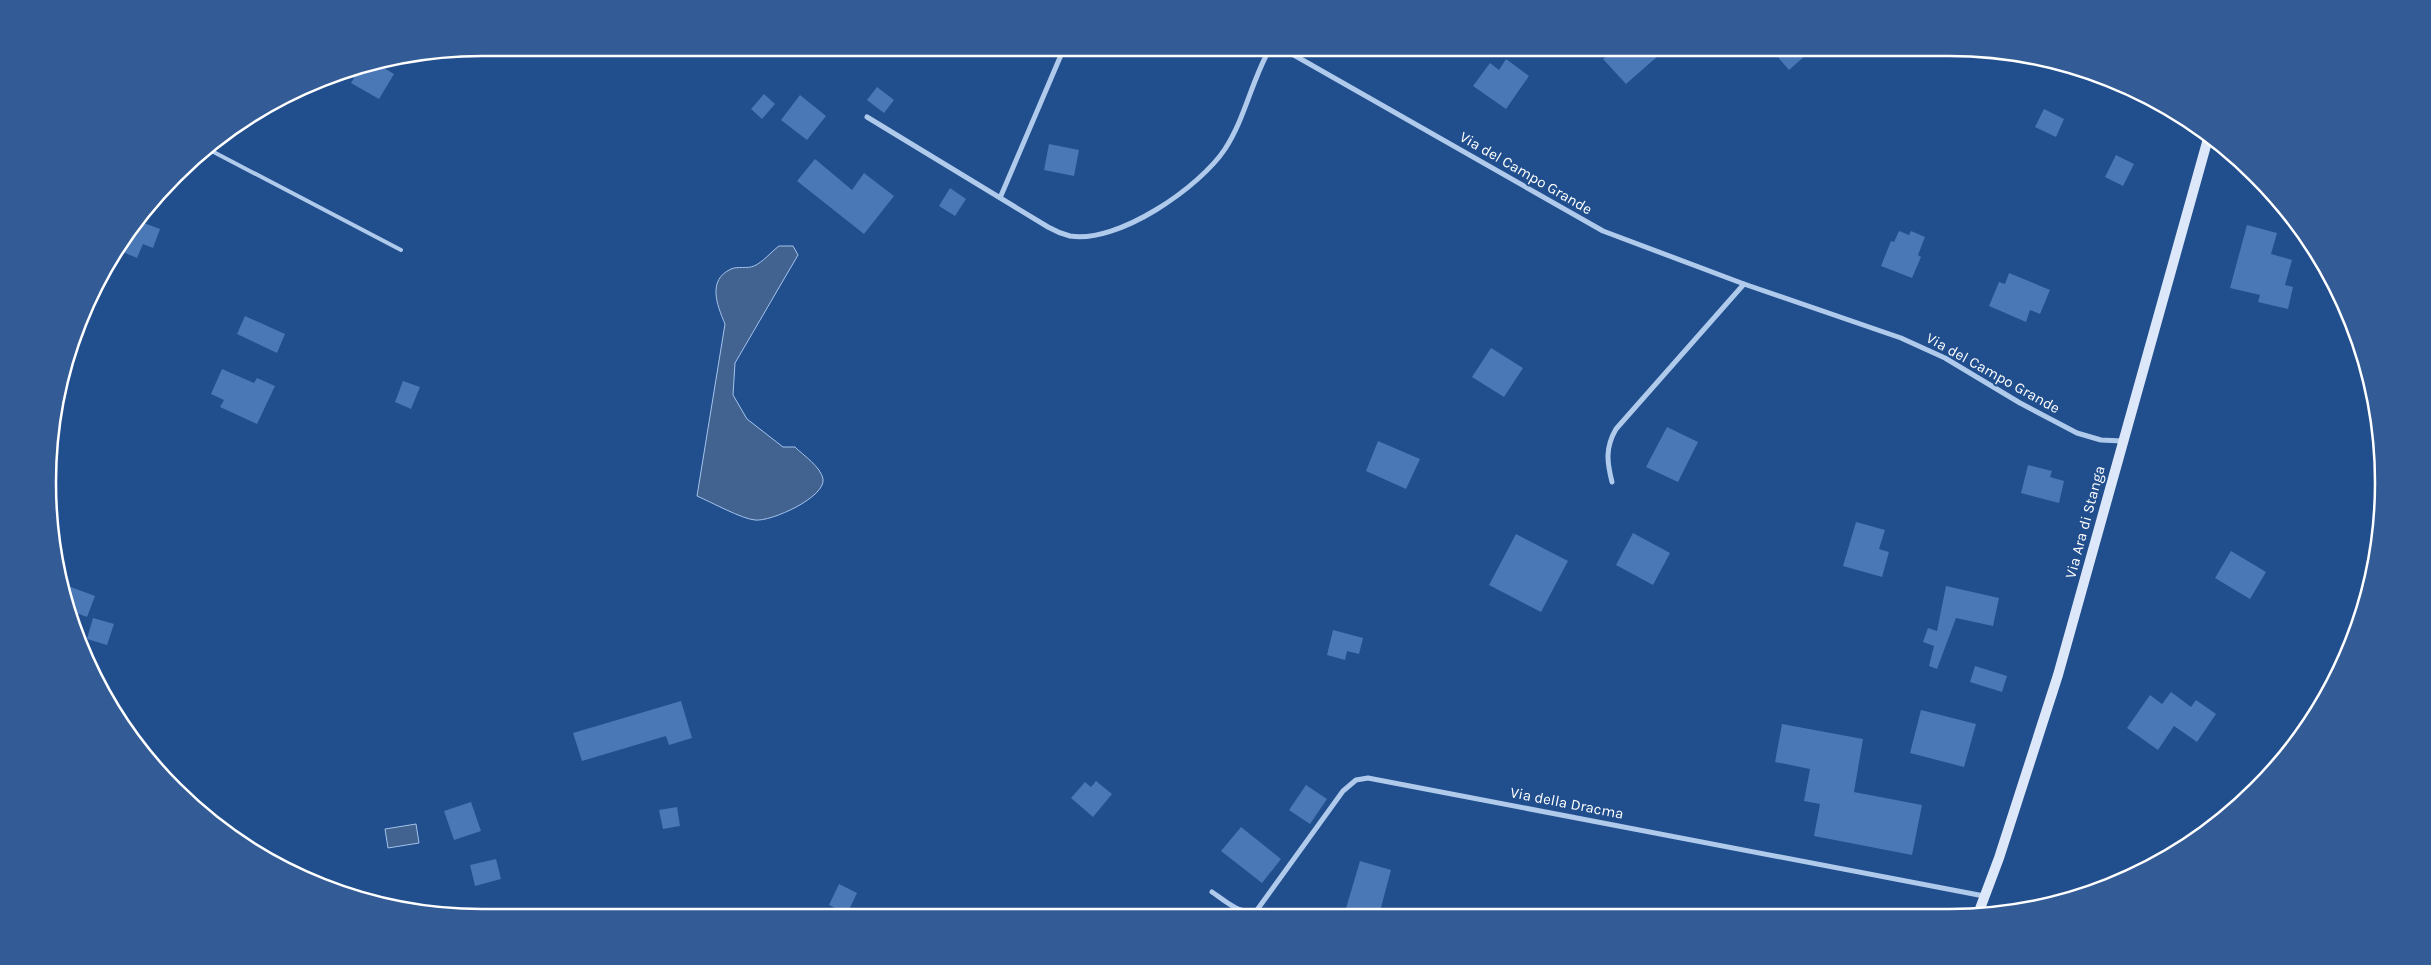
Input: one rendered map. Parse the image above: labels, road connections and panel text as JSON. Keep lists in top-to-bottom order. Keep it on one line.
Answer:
{"streets":{"street":["Via del Campo Grande","Via Ara di Stanga","Via della Dracma"]},"crossings":[["Via del Campo Grande","Via Ara di Stanga"],["Via Ara di Stanga","Via della Dracma"]]}
